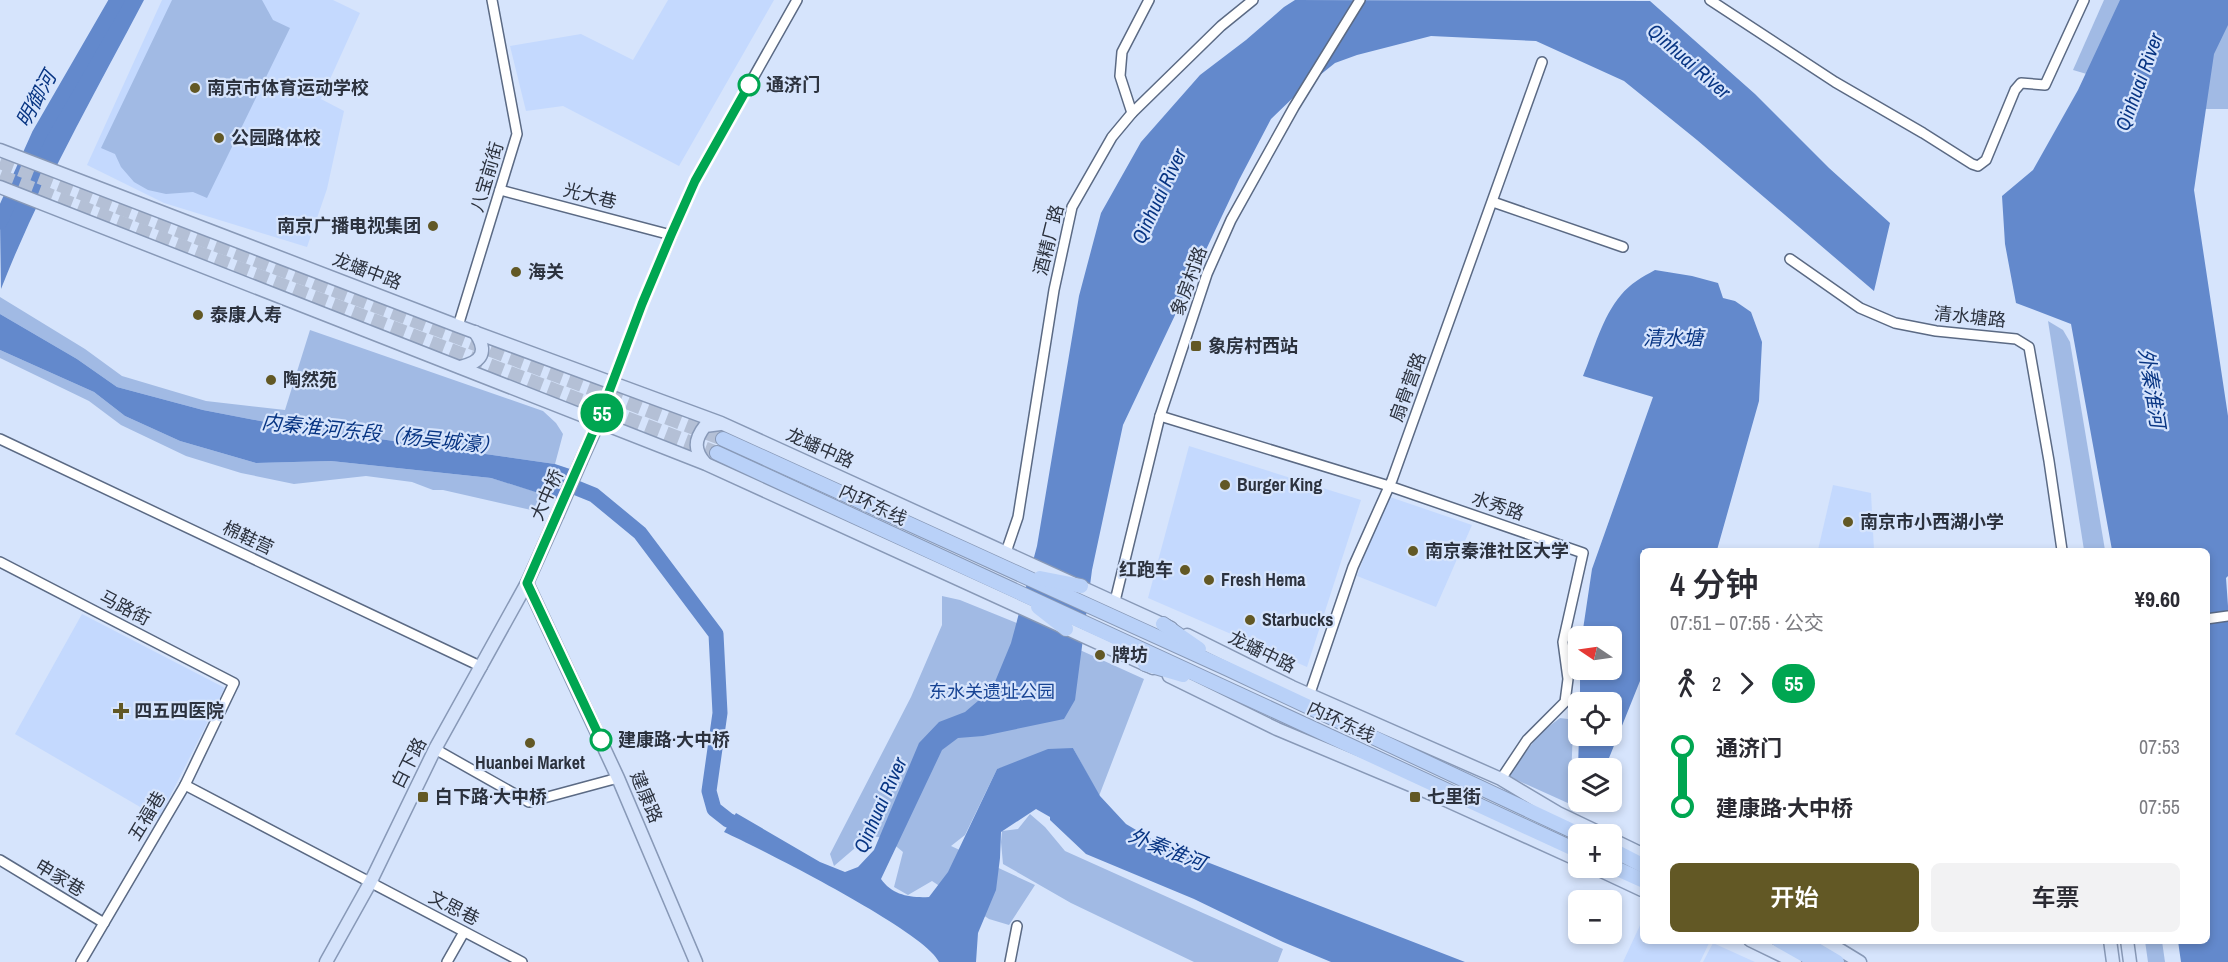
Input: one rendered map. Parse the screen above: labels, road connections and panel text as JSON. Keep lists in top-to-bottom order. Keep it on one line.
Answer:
{"streets":{"highway":["内环东线"],"main road":["龙蟠中路","大中桥","白下路","建康路"],"street":["八宝前街","光大巷","酒精厂路","象房村路","清水塘路","扇骨营路","水秀路","棉鞋营","马路街","五福巷","申家巷","文思巷"]},"crossings":[["八宝前街","光大巷"],["八宝前街","龙蟠中路"],["酒精厂路","龙蟠中路"],["龙蟠中路","象房村路"],["龙蟠中路","扇骨营路"],["龙蟠中路","水秀路"],["象房村路","水秀路"],["扇骨营路","水秀路"],["大中桥","白下路"],["大中桥","建康路"],["棉鞋营","白下路"],["马路街","五福巷"],["白下路","建康路"],["白下路","文思巷"],["五福巷","申家巷"],["五福巷","文思巷"]],"water":["Qinhuai River","明御河","清水塘","外秦淮河","内秦淮河东段（杨吴城濠）"],"parks":["东水关遗址公园"],"places":{"other":["通济门","南京市体育运动学校","公园路体校","南京广播电视集团","海关","泰康人寿","陶然苑","Burger King","南京市小西湖小学","南京秦淮社区大学","红跑车","Fresh Hema","Starbucks","牌坊","建康路·大中桥","Huanbei Market"],"transit":["象房村西站","白下路·大中桥","七里街"],"health":["四五四医院"]},"lines":["bus line 55"],"north":"left","page":{"on_map":"55","heading":["4 分钟","07:51 – 07:55 · 公交","¥9.60"],"map_buttons":["+","−"],"legs":["2","55"],"list":[{"name":"通济门","value":"07:53"},{"name":"建康路·大中桥","value":"07:55"}],"buttons":["开始","车票"]}}
